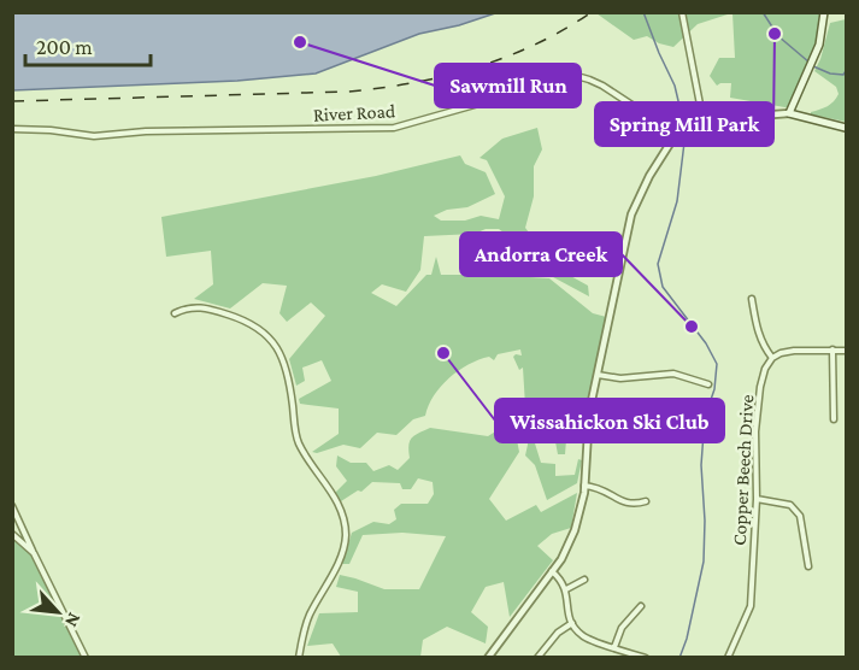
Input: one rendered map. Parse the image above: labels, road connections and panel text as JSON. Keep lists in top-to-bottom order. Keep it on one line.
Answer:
{"streets":{"street":["River Road","Copper Beech Drive"]},"places":["Spring Mill Park","Sawmill Run","Andorra Creek","Wissahickon Ski Club"],"scale_bar":"200 m","north":"bottom right"}
